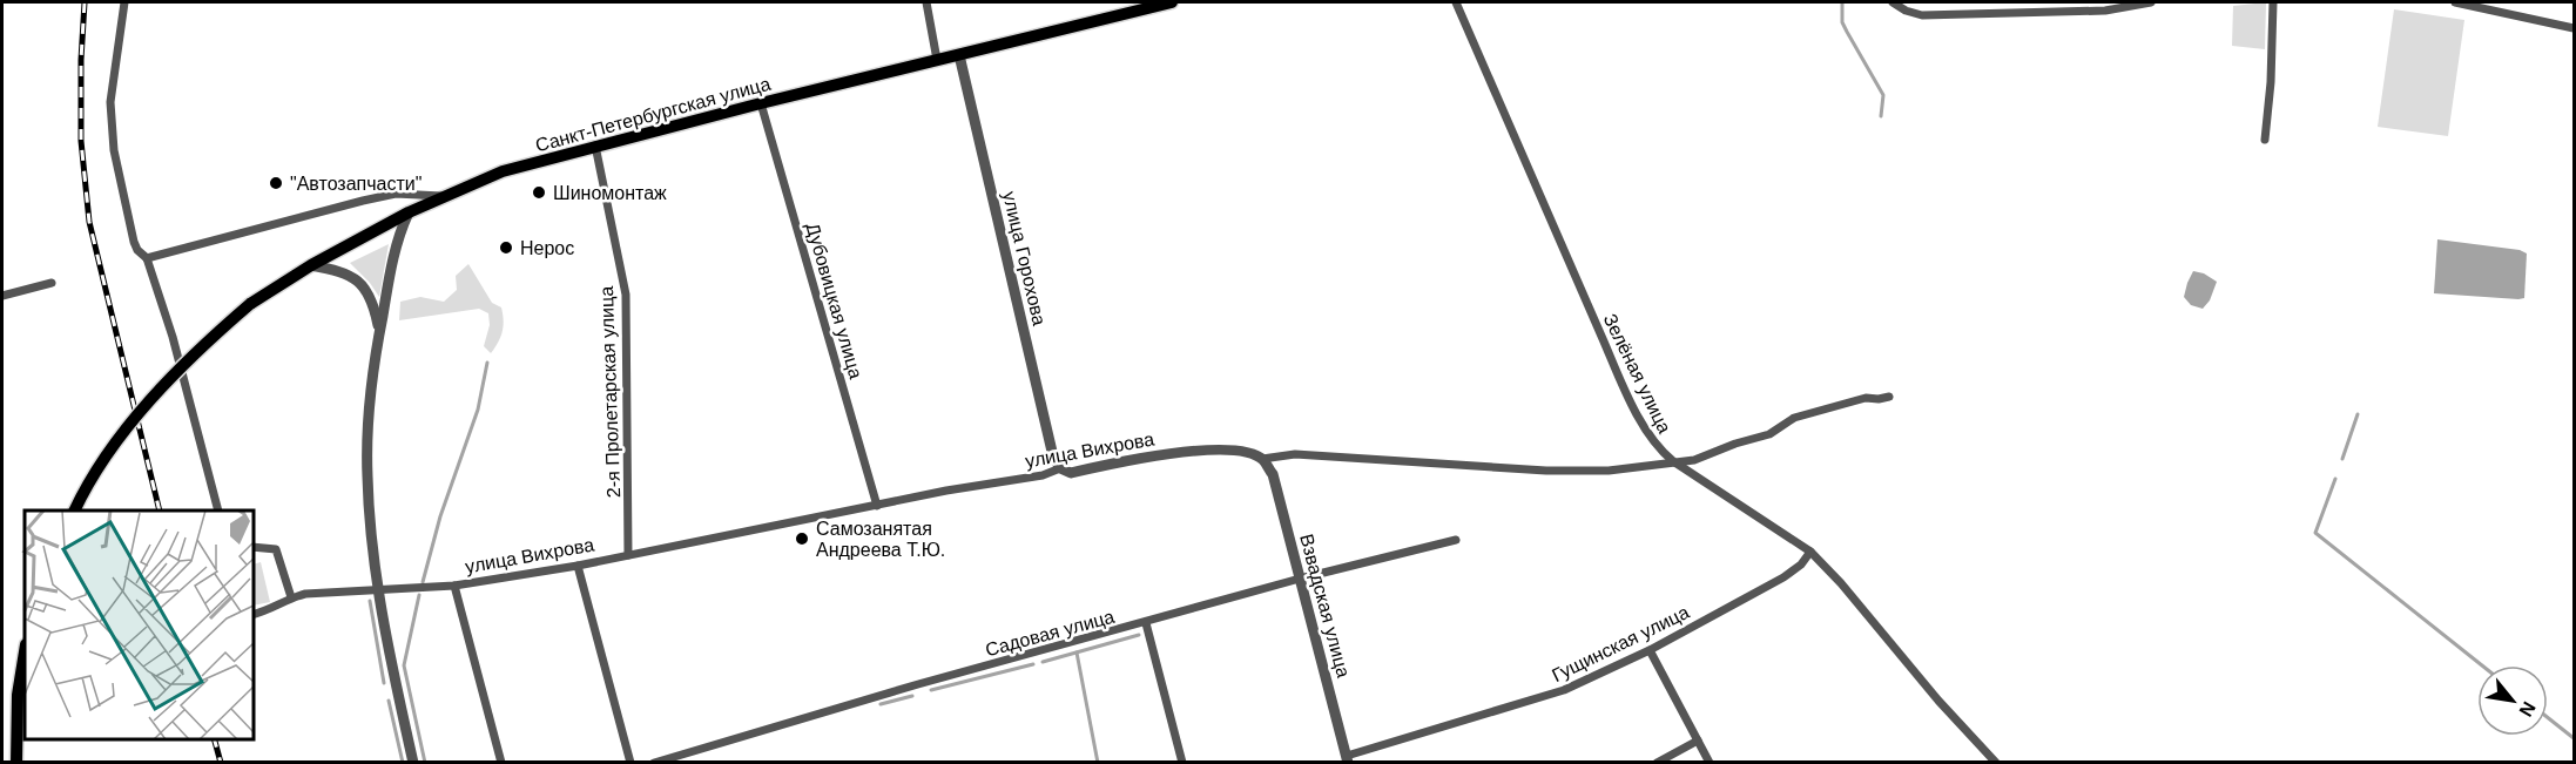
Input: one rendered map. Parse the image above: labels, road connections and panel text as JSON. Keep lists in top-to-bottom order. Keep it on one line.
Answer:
{"streets":{"main road":["Санкт-Петербургская улица"],"street":["улица Горохова","Дубовицкая улица","Зелёная улица","2-я Пролетарская улица","улица Вихрова","Взвадская улица","Садовая улица","Гущинская улица"]},"crossings":[["Санкт-Петербургская улица","улица Горохова"],["Санкт-Петербургская улица","Дубовицкая улица"],["Санкт-Петербургская улица","2-я Пролетарская улица"],["улица Горохова","улица Вихрова"],["Дубовицкая улица","улица Вихрова"],["Зелёная улица","улица Вихрова"],["Зелёная улица","Гущинская улица"],["2-я Пролетарская улица","улица Вихрова"],["улица Вихрова","Взвадская улица"],["Взвадская улица","Садовая улица"],["Взвадская улица","Гущинская улица"]],"places":["\"Автозапчасти\"","Шиномонтаж","Нерос","Самозанятая Андреева Т.Ю."],"north":"bottom right"}
